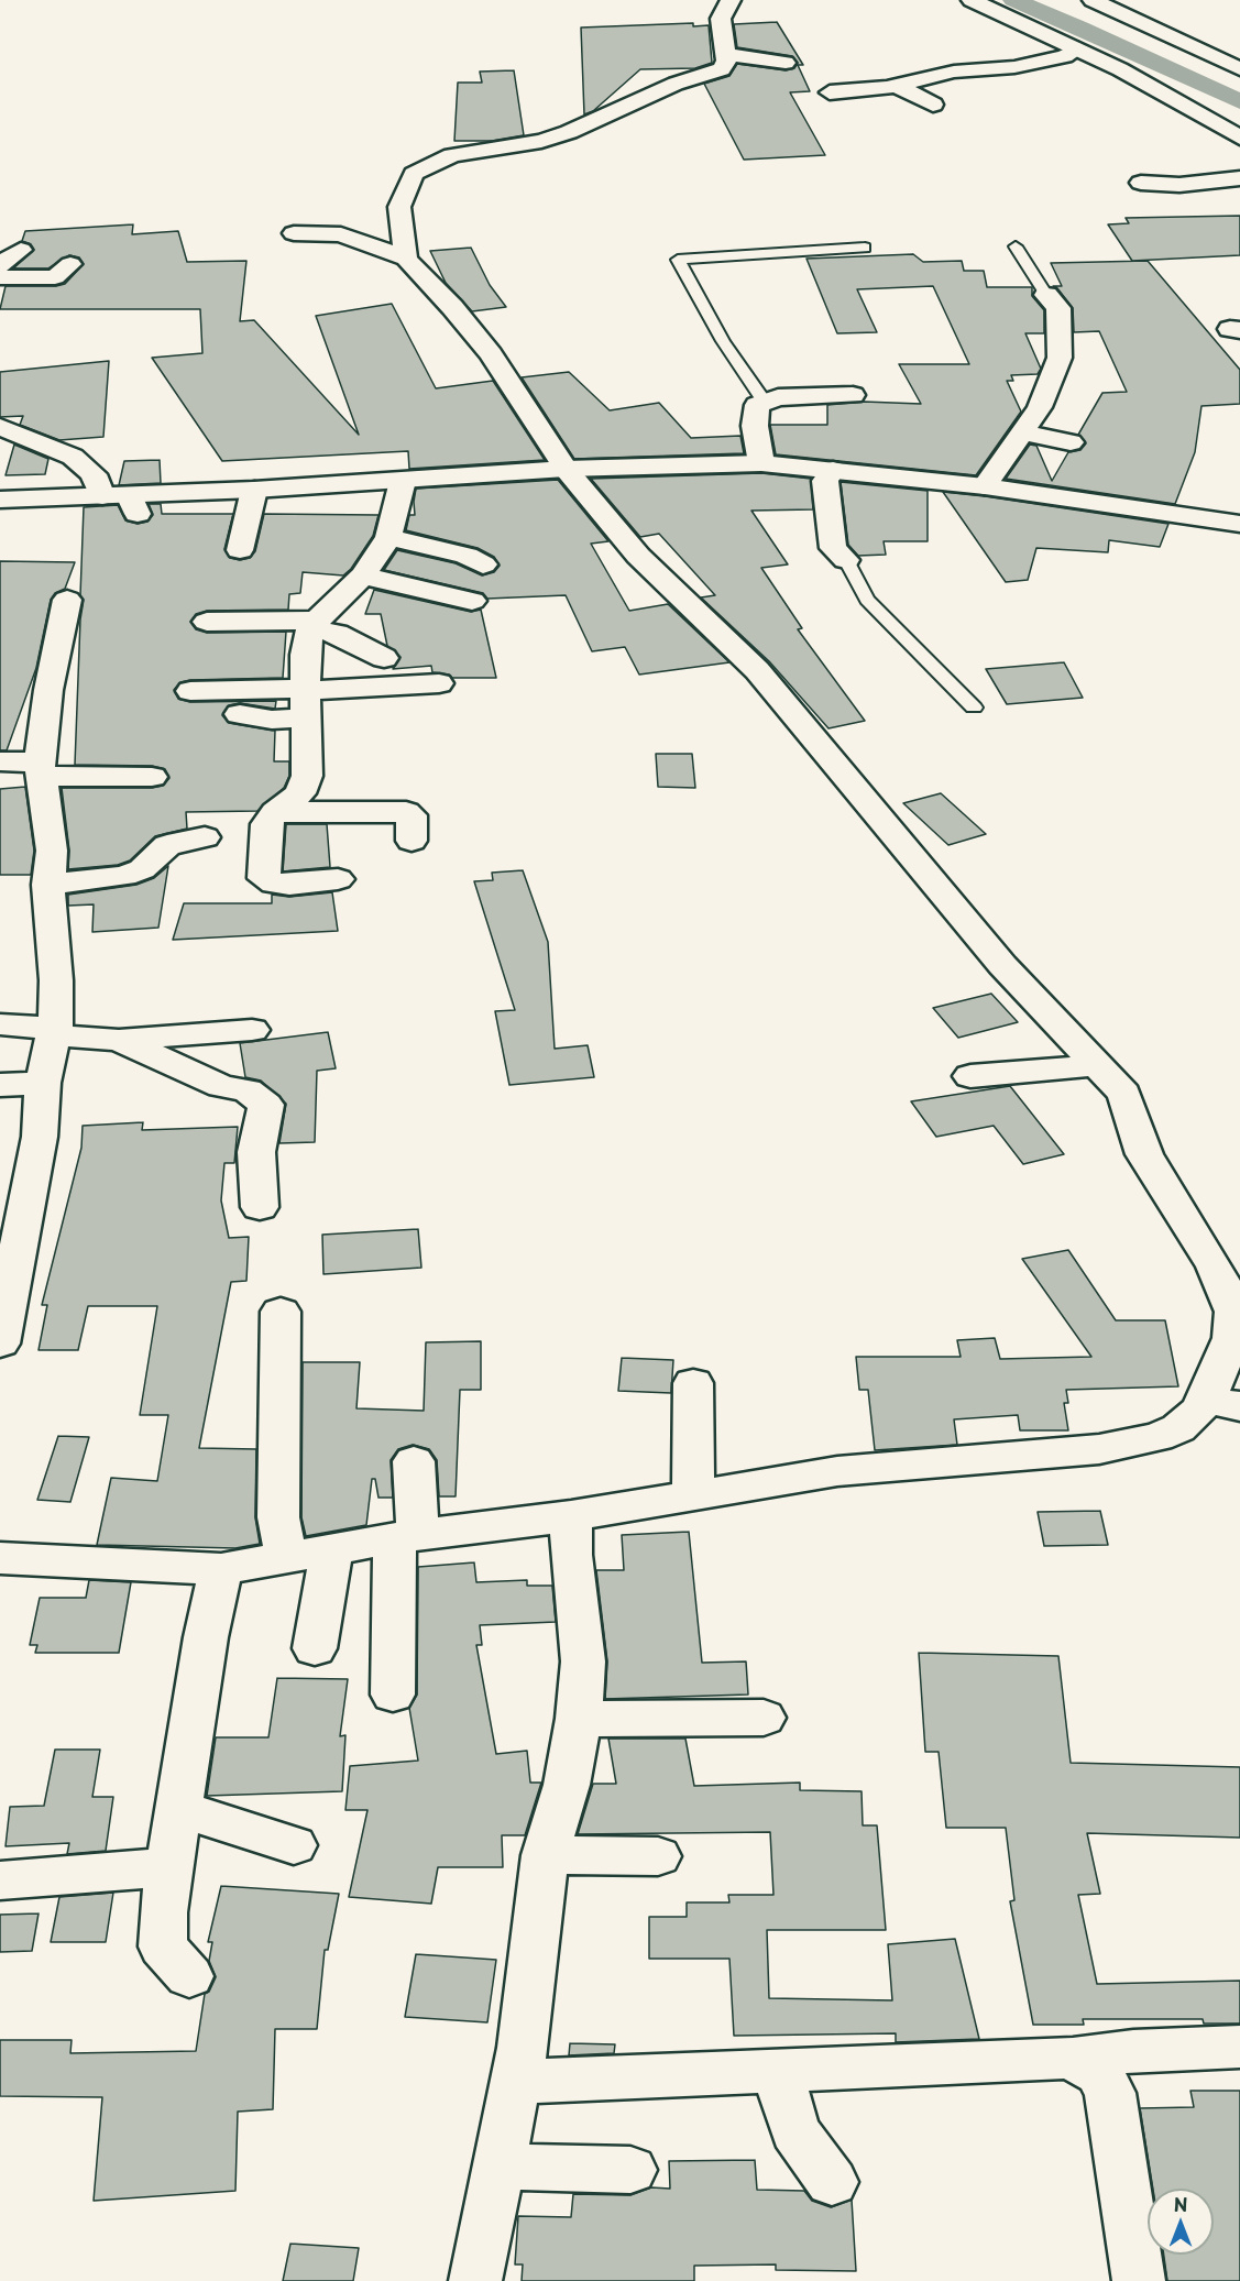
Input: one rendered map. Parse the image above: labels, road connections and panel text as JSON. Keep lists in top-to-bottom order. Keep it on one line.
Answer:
{"north":"top"}
